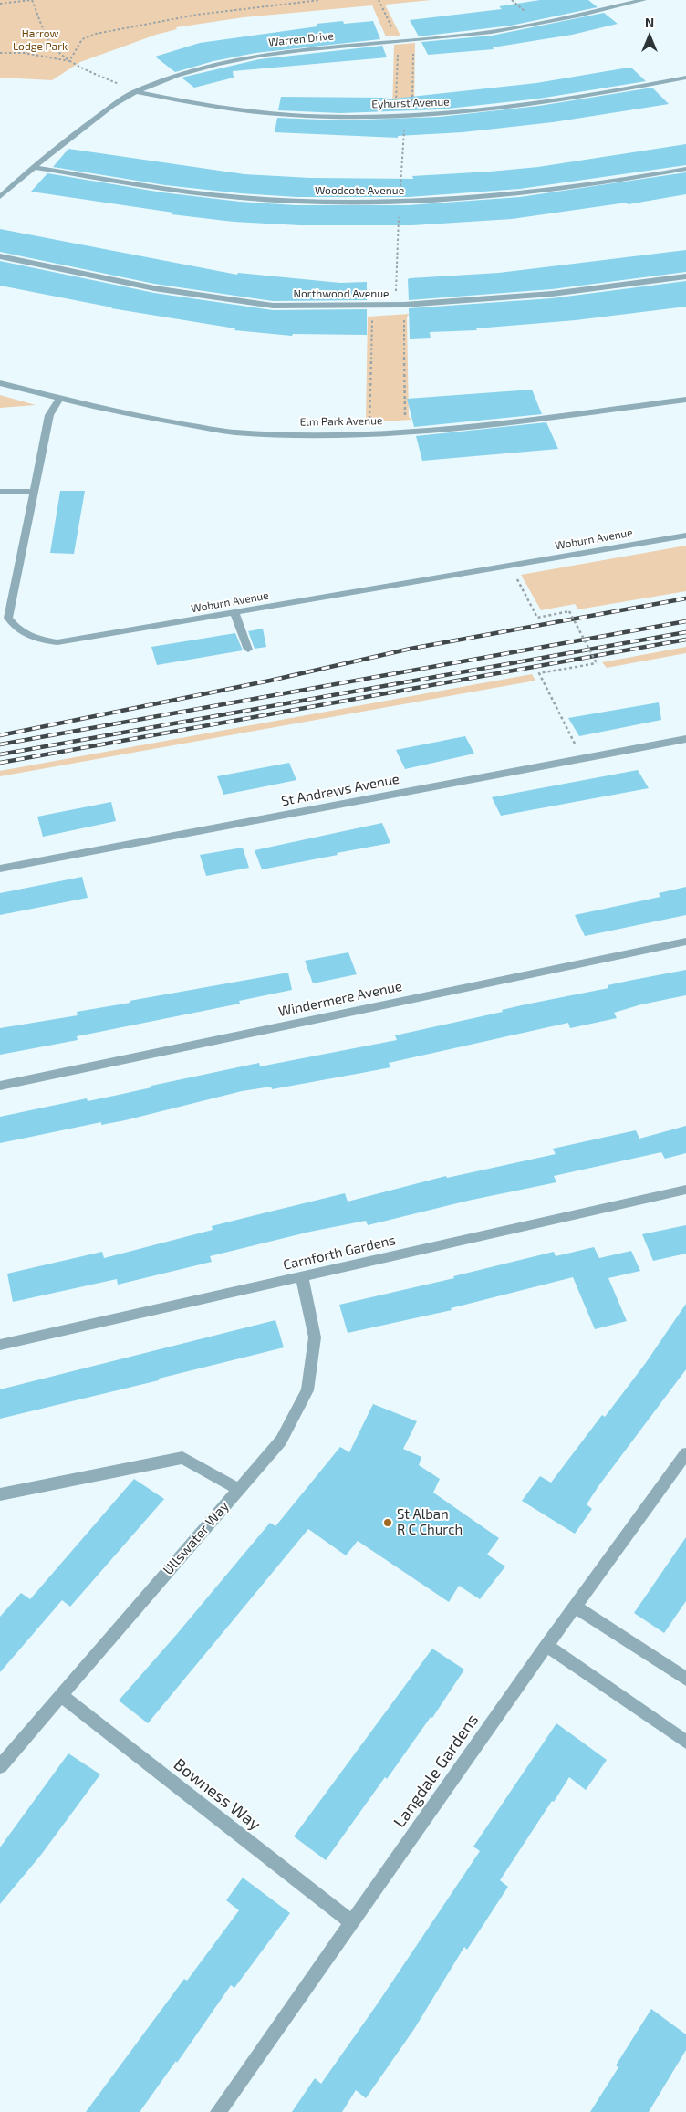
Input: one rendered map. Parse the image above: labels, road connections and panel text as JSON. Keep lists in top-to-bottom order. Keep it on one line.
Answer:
{"streets":{"street":["Warren Drive","Eyhurst Avenue","Woodcote Avenue","Northwood Avenue","Elm Park Avenue","Woburn Avenue","St Andrews Avenue","Windermere Avenue","Carnforth Gardens","Ullswater Way","Langdale Gardens","Bowness Way"]},"crossings":[["Warren Drive","Eyhurst Avenue"],["Warren Drive","Woodcote Avenue"],["Elm Park Avenue","Woburn Avenue"],["Carnforth Gardens","Ullswater Way"],["Ullswater Way","Bowness Way"],["Langdale Gardens","Bowness Way"]],"parks":["Harrow Lodge Park"],"places":["St Alban R C Church"],"north":"top"}
